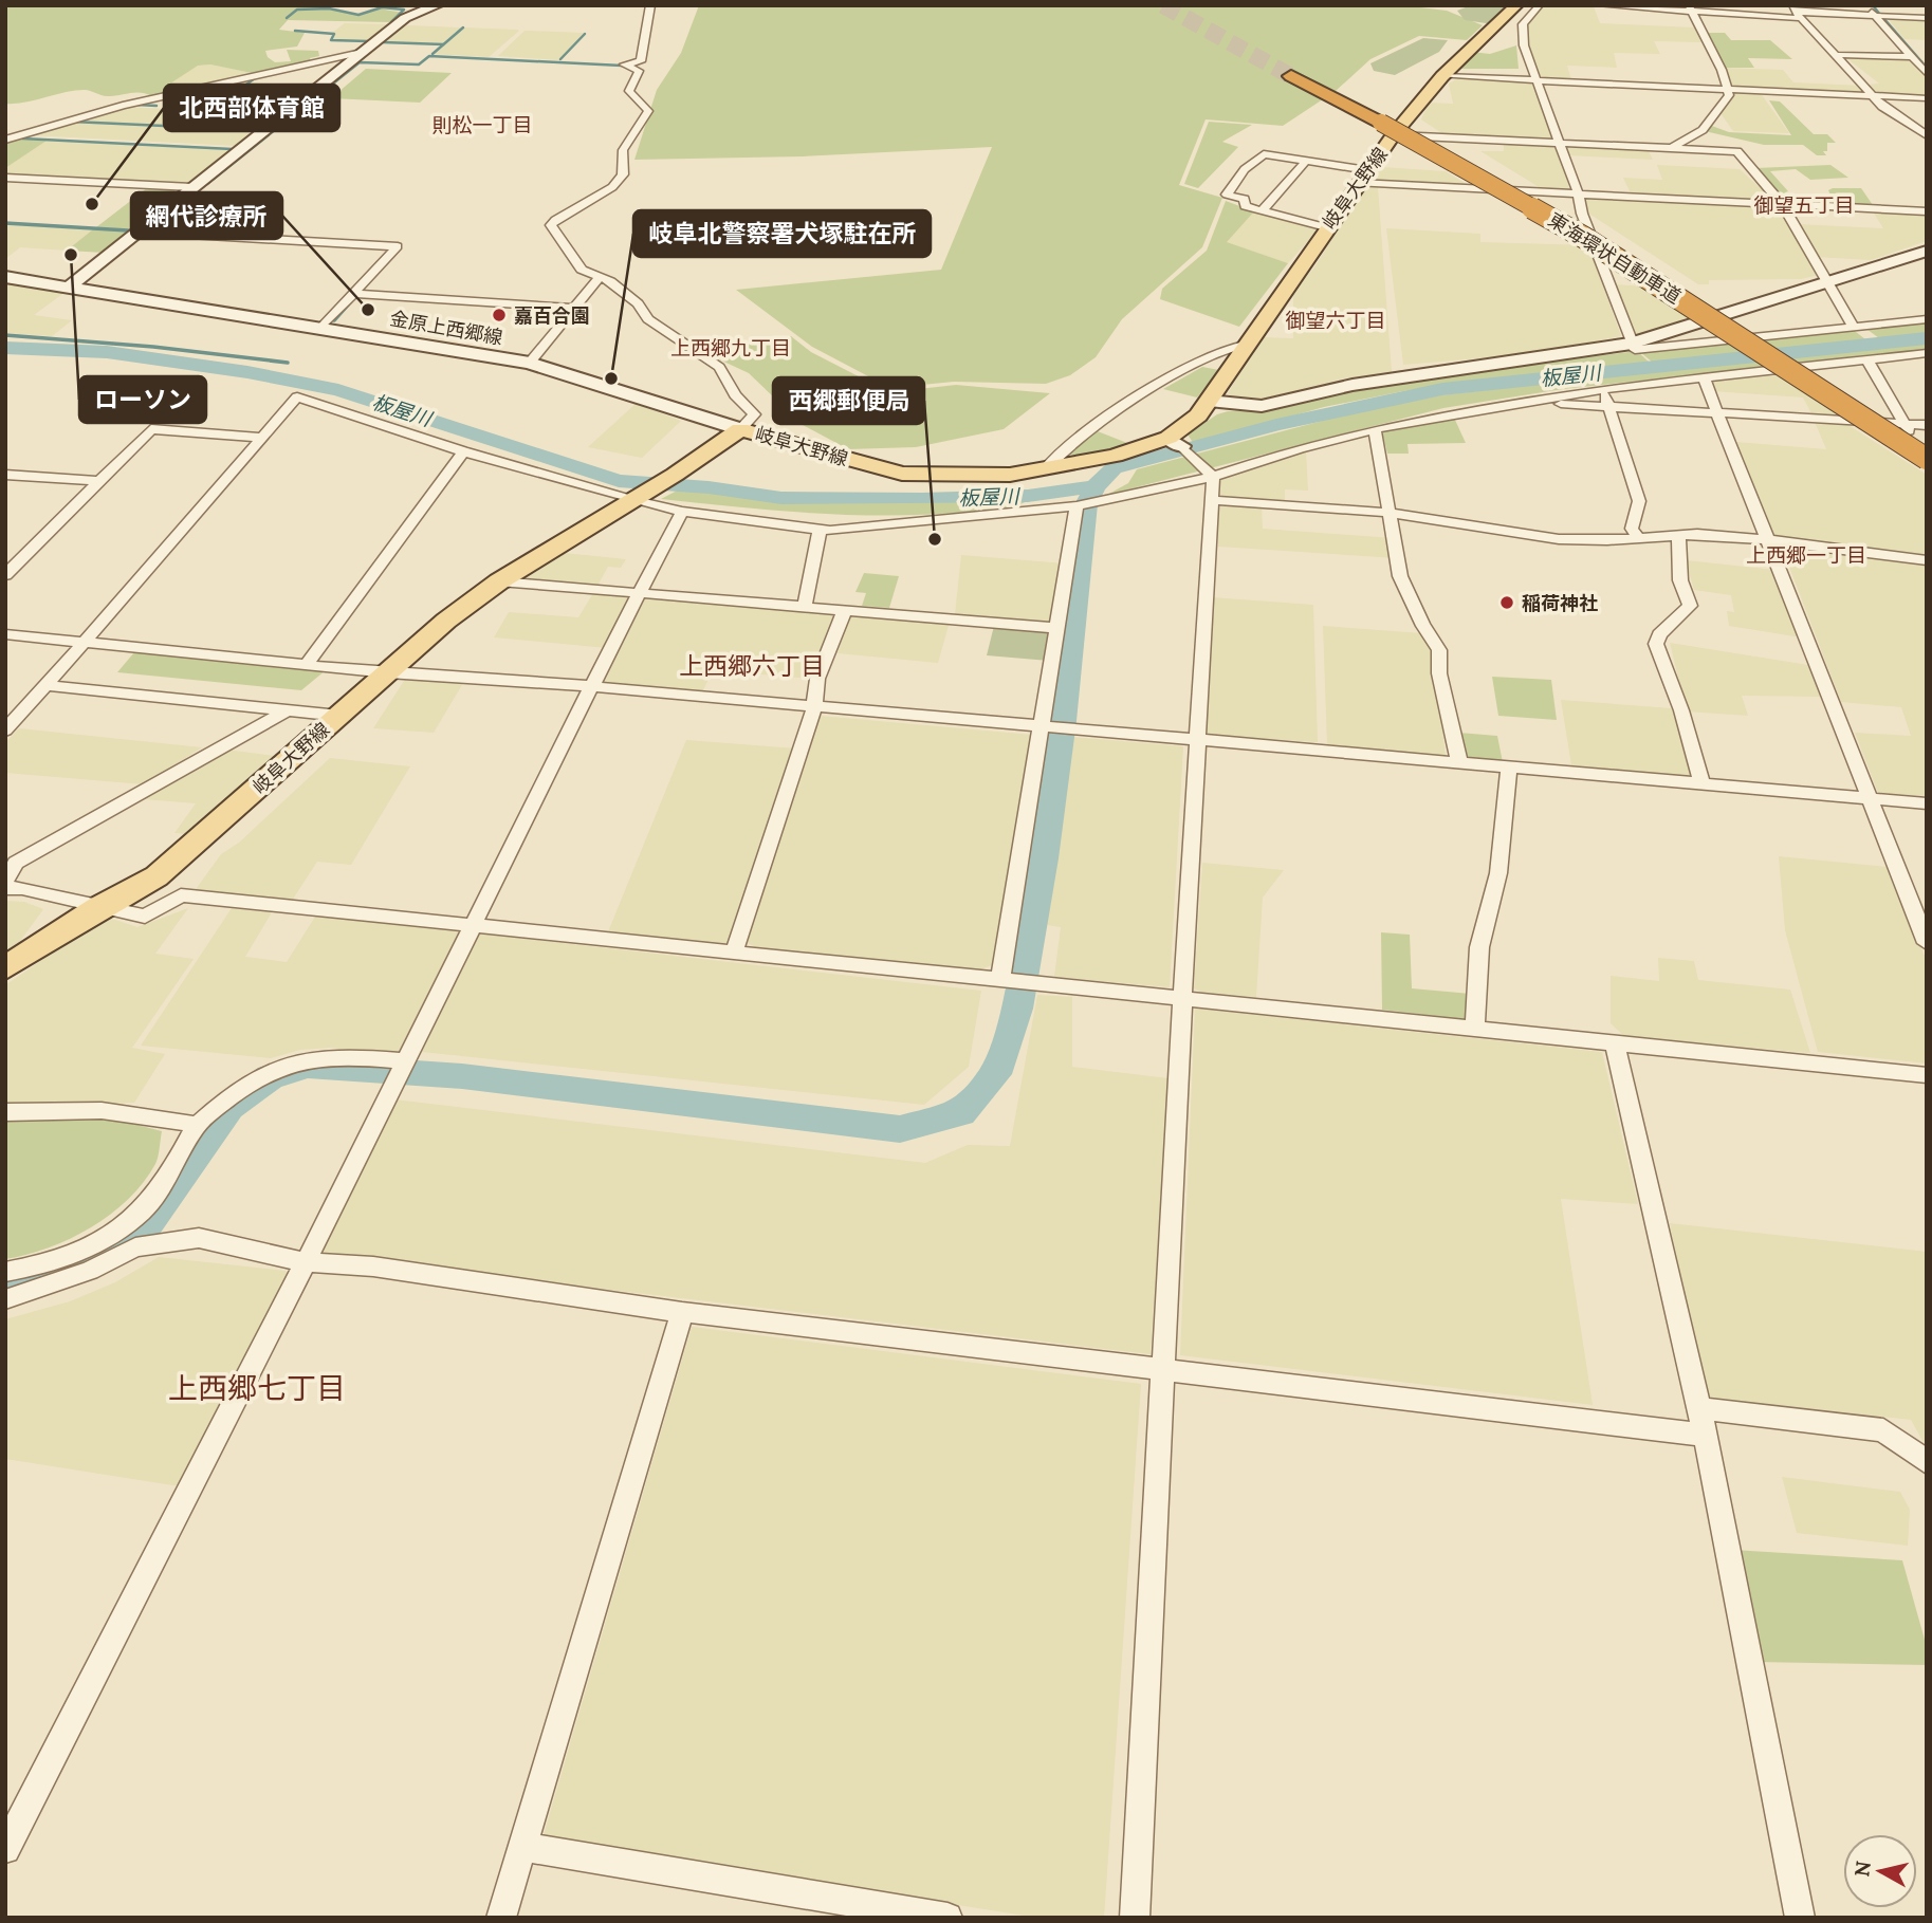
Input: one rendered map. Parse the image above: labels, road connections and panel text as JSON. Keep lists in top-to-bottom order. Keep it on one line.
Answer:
{"streets":{"highway":["東海環状自動車道"],"main road":["岐阜大野線"],"street":["金原上西郷線"]},"crossings":[["岐阜大野線","東海環状自動車道"],["岐阜大野線","金原上西郷線"]],"districts":["則松一丁目","御望五丁目","御望六丁目","上西郷九丁目","上西郷一丁目","上西郷六丁目","上西郷七丁目"],"water":["板屋川"],"places":["北西部体育館","ローソン","網代診療所","嘉百合園","岐阜北警察署犬塚駐在所","西郷郵便局","稲荷神社"],"north":"left"}
